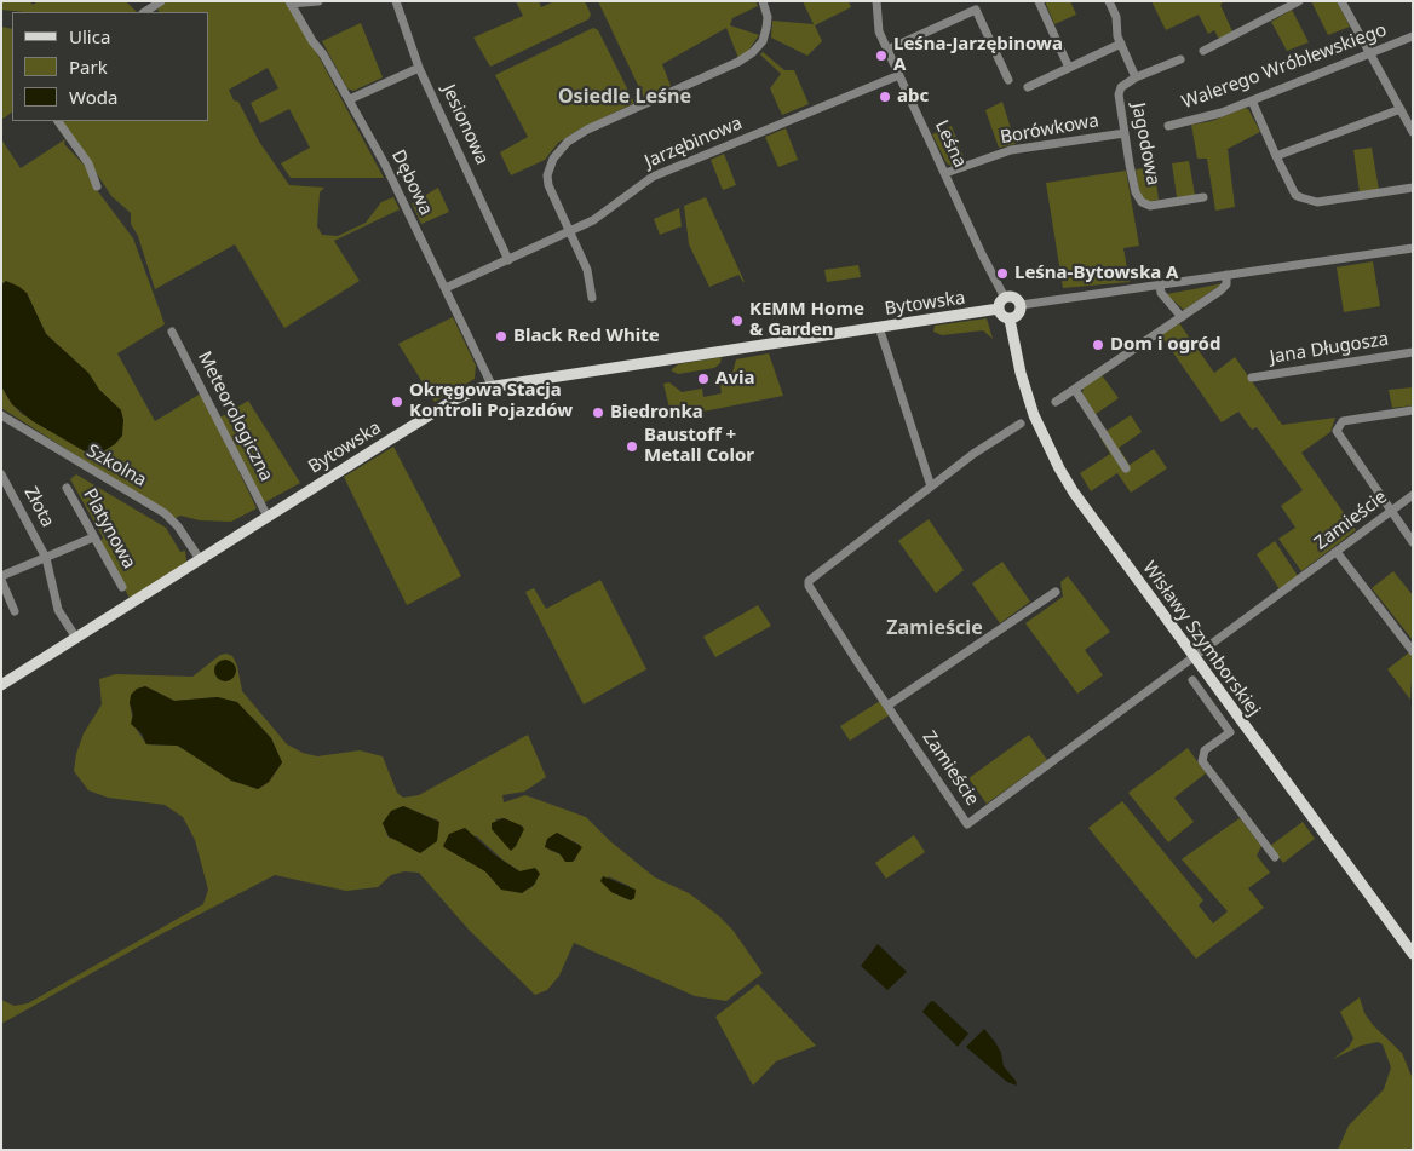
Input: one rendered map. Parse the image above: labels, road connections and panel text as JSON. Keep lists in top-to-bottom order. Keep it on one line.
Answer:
{"streets":{"main road":["Bytowska","Wisławy Szymborskiej"],"street":["Walerego Wróblewskiego","Jesionowa","Borówkowa","Jarzębinowa","Leśna","Jagodowa","Dębowa","Jana Długosza","Meteorologiczna","Szkolna","Złota","Zamieście","Platynowa"]},"crossings":[["Jesionowa","Jarzębinowa"],["Borówkowa","Leśna"],["Borówkowa","Jagodowa"],["Jarzębinowa","Leśna"],["Jarzębinowa","Dębowa"],["Leśna","Bytowska"],["Leśna","Wisławy Szymborskiej"],["Dębowa","Bytowska"],["Bytowska","Meteorologiczna"],["Bytowska","Szkolna"],["Bytowska","Złota"],["Bytowska","Wisławy Szymborskiej"],["Zamieście","Wisławy Szymborskiej"]],"districts":["Osiedle Leśne","Zamieście"],"places":["Leśna-Jarzębinowa A","abc","Leśna-Bytowska A","KEMM Home & Garden","Black Red White","Dom i ogród","Avia","Okręgowa Stacja Kontroli Pojazdów","Biedronka","Baustoff + Metall Color"],"legend":["Ulica","Park","Woda"]}
